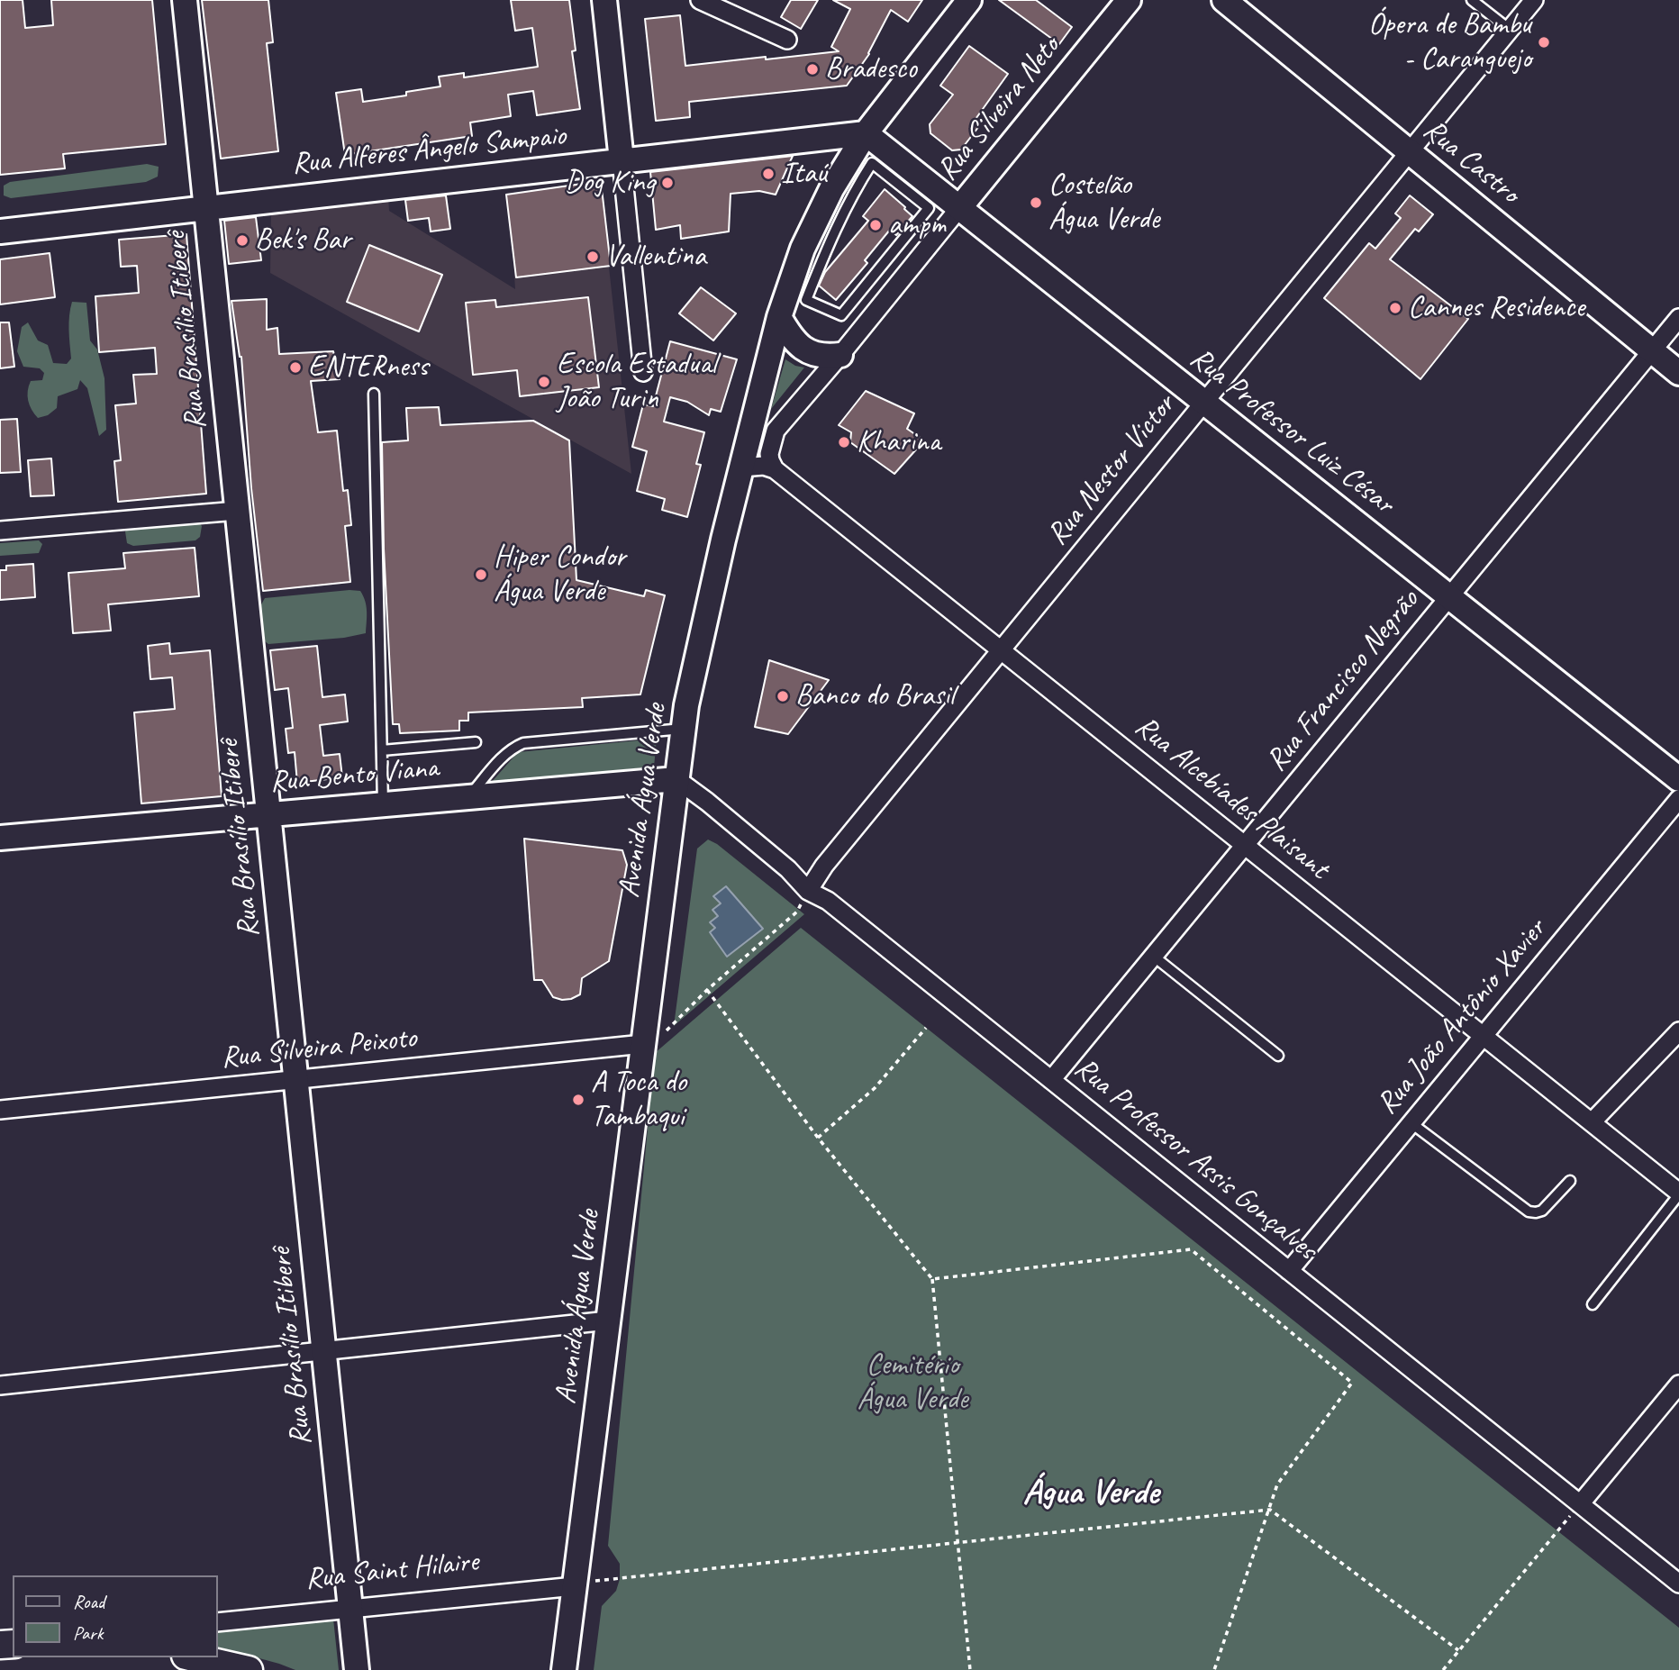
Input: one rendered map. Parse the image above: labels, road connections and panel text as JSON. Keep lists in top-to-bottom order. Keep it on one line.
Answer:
{"streets":{"main road":["Rua Silveira Neto","Rua Alferes Ângelo Sampaio","Rua Castro","Rua Brasílio Itiberê","Rua Professor Luiz César","Rua Bento Viana","Avenida Água Verde"],"street":["Rua Nestor Victor","Rua Francisco Negrão","Rua Alcebíades Plaisant","Rua João Antônio Xavier","Rua Silveira Peixoto","Rua Professor Assis Gonçalves","Rua Saint Hilaire"]},"crossings":[["Rua Silveira Neto","Rua Professor Luiz César"],["Rua Silveira Neto","Rua Alcebíades Plaisant"],["Rua Alferes Ângelo Sampaio","Rua Brasílio Itiberê"],["Rua Alferes Ângelo Sampaio","Rua Professor Luiz César"],["Rua Alferes Ângelo Sampaio","Avenida Água Verde"],["Rua Castro","Rua Nestor Victor"],["Rua Castro","Rua Francisco Negrão"],["Rua Brasílio Itiberê","Rua Bento Viana"],["Rua Brasílio Itiberê","Rua Silveira Peixoto"],["Rua Brasílio Itiberê","Rua Saint Hilaire"],["Rua Professor Luiz César","Rua Nestor Victor"],["Rua Professor Luiz César","Rua Francisco Negrão"],["Rua Professor Luiz César","Avenida Água Verde"],["Rua Nestor Victor","Rua Alcebíades Plaisant"],["Rua Nestor Victor","Rua Professor Assis Gonçalves"],["Rua Francisco Negrão","Rua Alcebíades Plaisant"],["Rua Francisco Negrão","Rua Professor Assis Gonçalves"],["Rua Bento Viana","Avenida Água Verde"],["Rua Bento Viana","Rua Professor Assis Gonçalves"],["Rua Alcebíades Plaisant","Rua João Antônio Xavier"],["Avenida Água Verde","Rua Silveira Peixoto"],["Avenida Água Verde","Rua Professor Assis Gonçalves"],["Avenida Água Verde","Rua Saint Hilaire"],["Rua João Antônio Xavier","Rua Professor Assis Gonçalves"]],"districts":["Água Verde"],"parks":["Cemitério Água Verde"],"places":["Ópera de Bambu - Caranguejo","Bradesco","Itaú","Dog King","Costelão Água Verde","ampm","Bek's Bar","Vallentina","Cannes Residence","ENTERness","Escola Estadual João Turin","Kharina","Hiper Condor Água Verde","Banco do Brasil","A Toca do Tambaqui"],"legend":["Road","Park"]}
